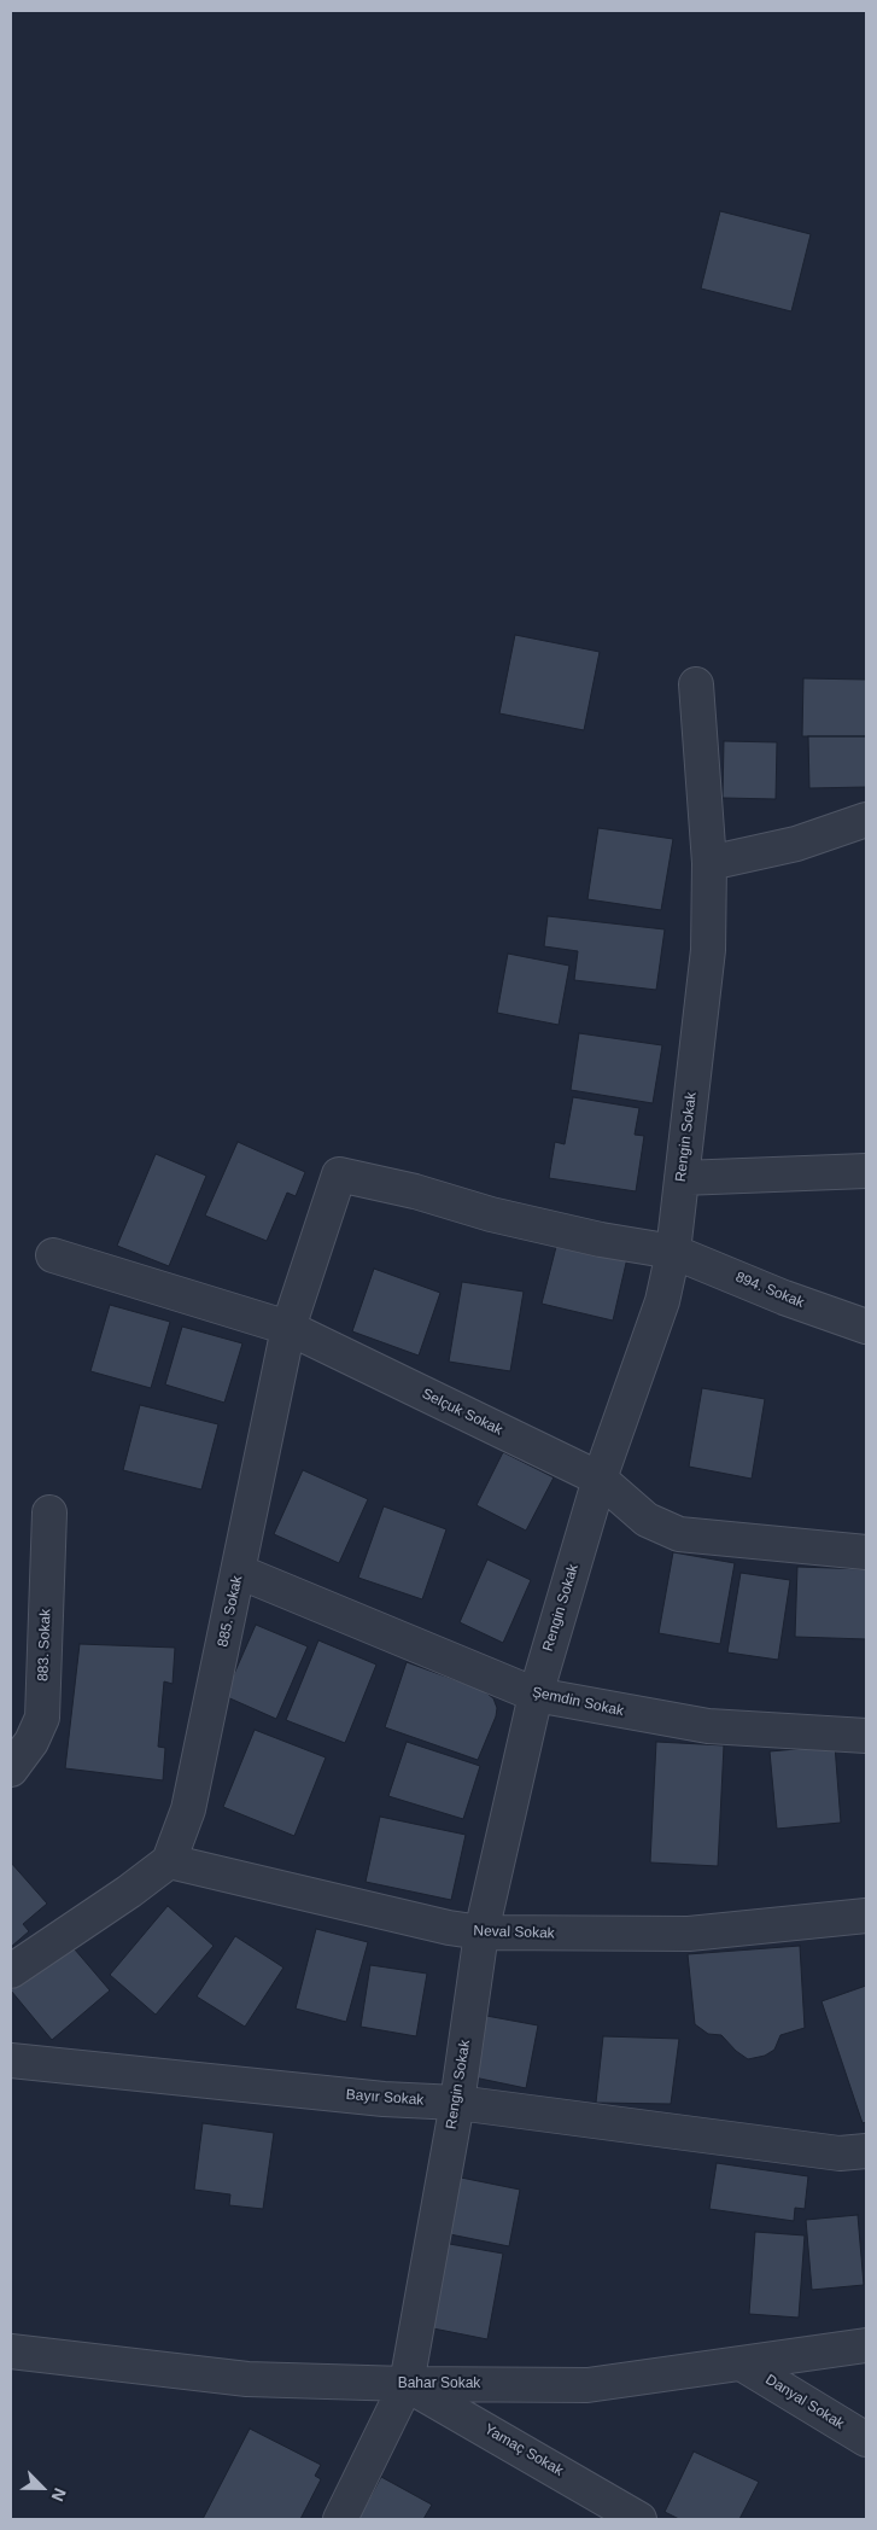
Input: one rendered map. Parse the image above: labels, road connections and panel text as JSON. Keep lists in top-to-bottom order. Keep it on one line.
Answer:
{"streets":{"street":["Rengin Sokak","894. Sokak","Selçuk Sokak","885. Sokak","883. Sokak","Şemdin Sokak","Neval Sokak","Bayır Sokak","Bahar Sokak","Danyal Sokak","Yamaç Sokak"]},"crossings":[["Rengin Sokak","894. Sokak"],["Rengin Sokak","Selçuk Sokak"],["Rengin Sokak","Şemdin Sokak"],["Rengin Sokak","Neval Sokak"],["Rengin Sokak","Bayır Sokak"],["Rengin Sokak","Bahar Sokak"],["Rengin Sokak","Yamaç Sokak"],["894. Sokak","885. Sokak"],["Selçuk Sokak","885. Sokak"],["885. Sokak","Şemdin Sokak"],["885. Sokak","Neval Sokak"],["Bahar Sokak","Danyal Sokak"],["Bahar Sokak","Yamaç Sokak"]],"north":"bottom right"}
